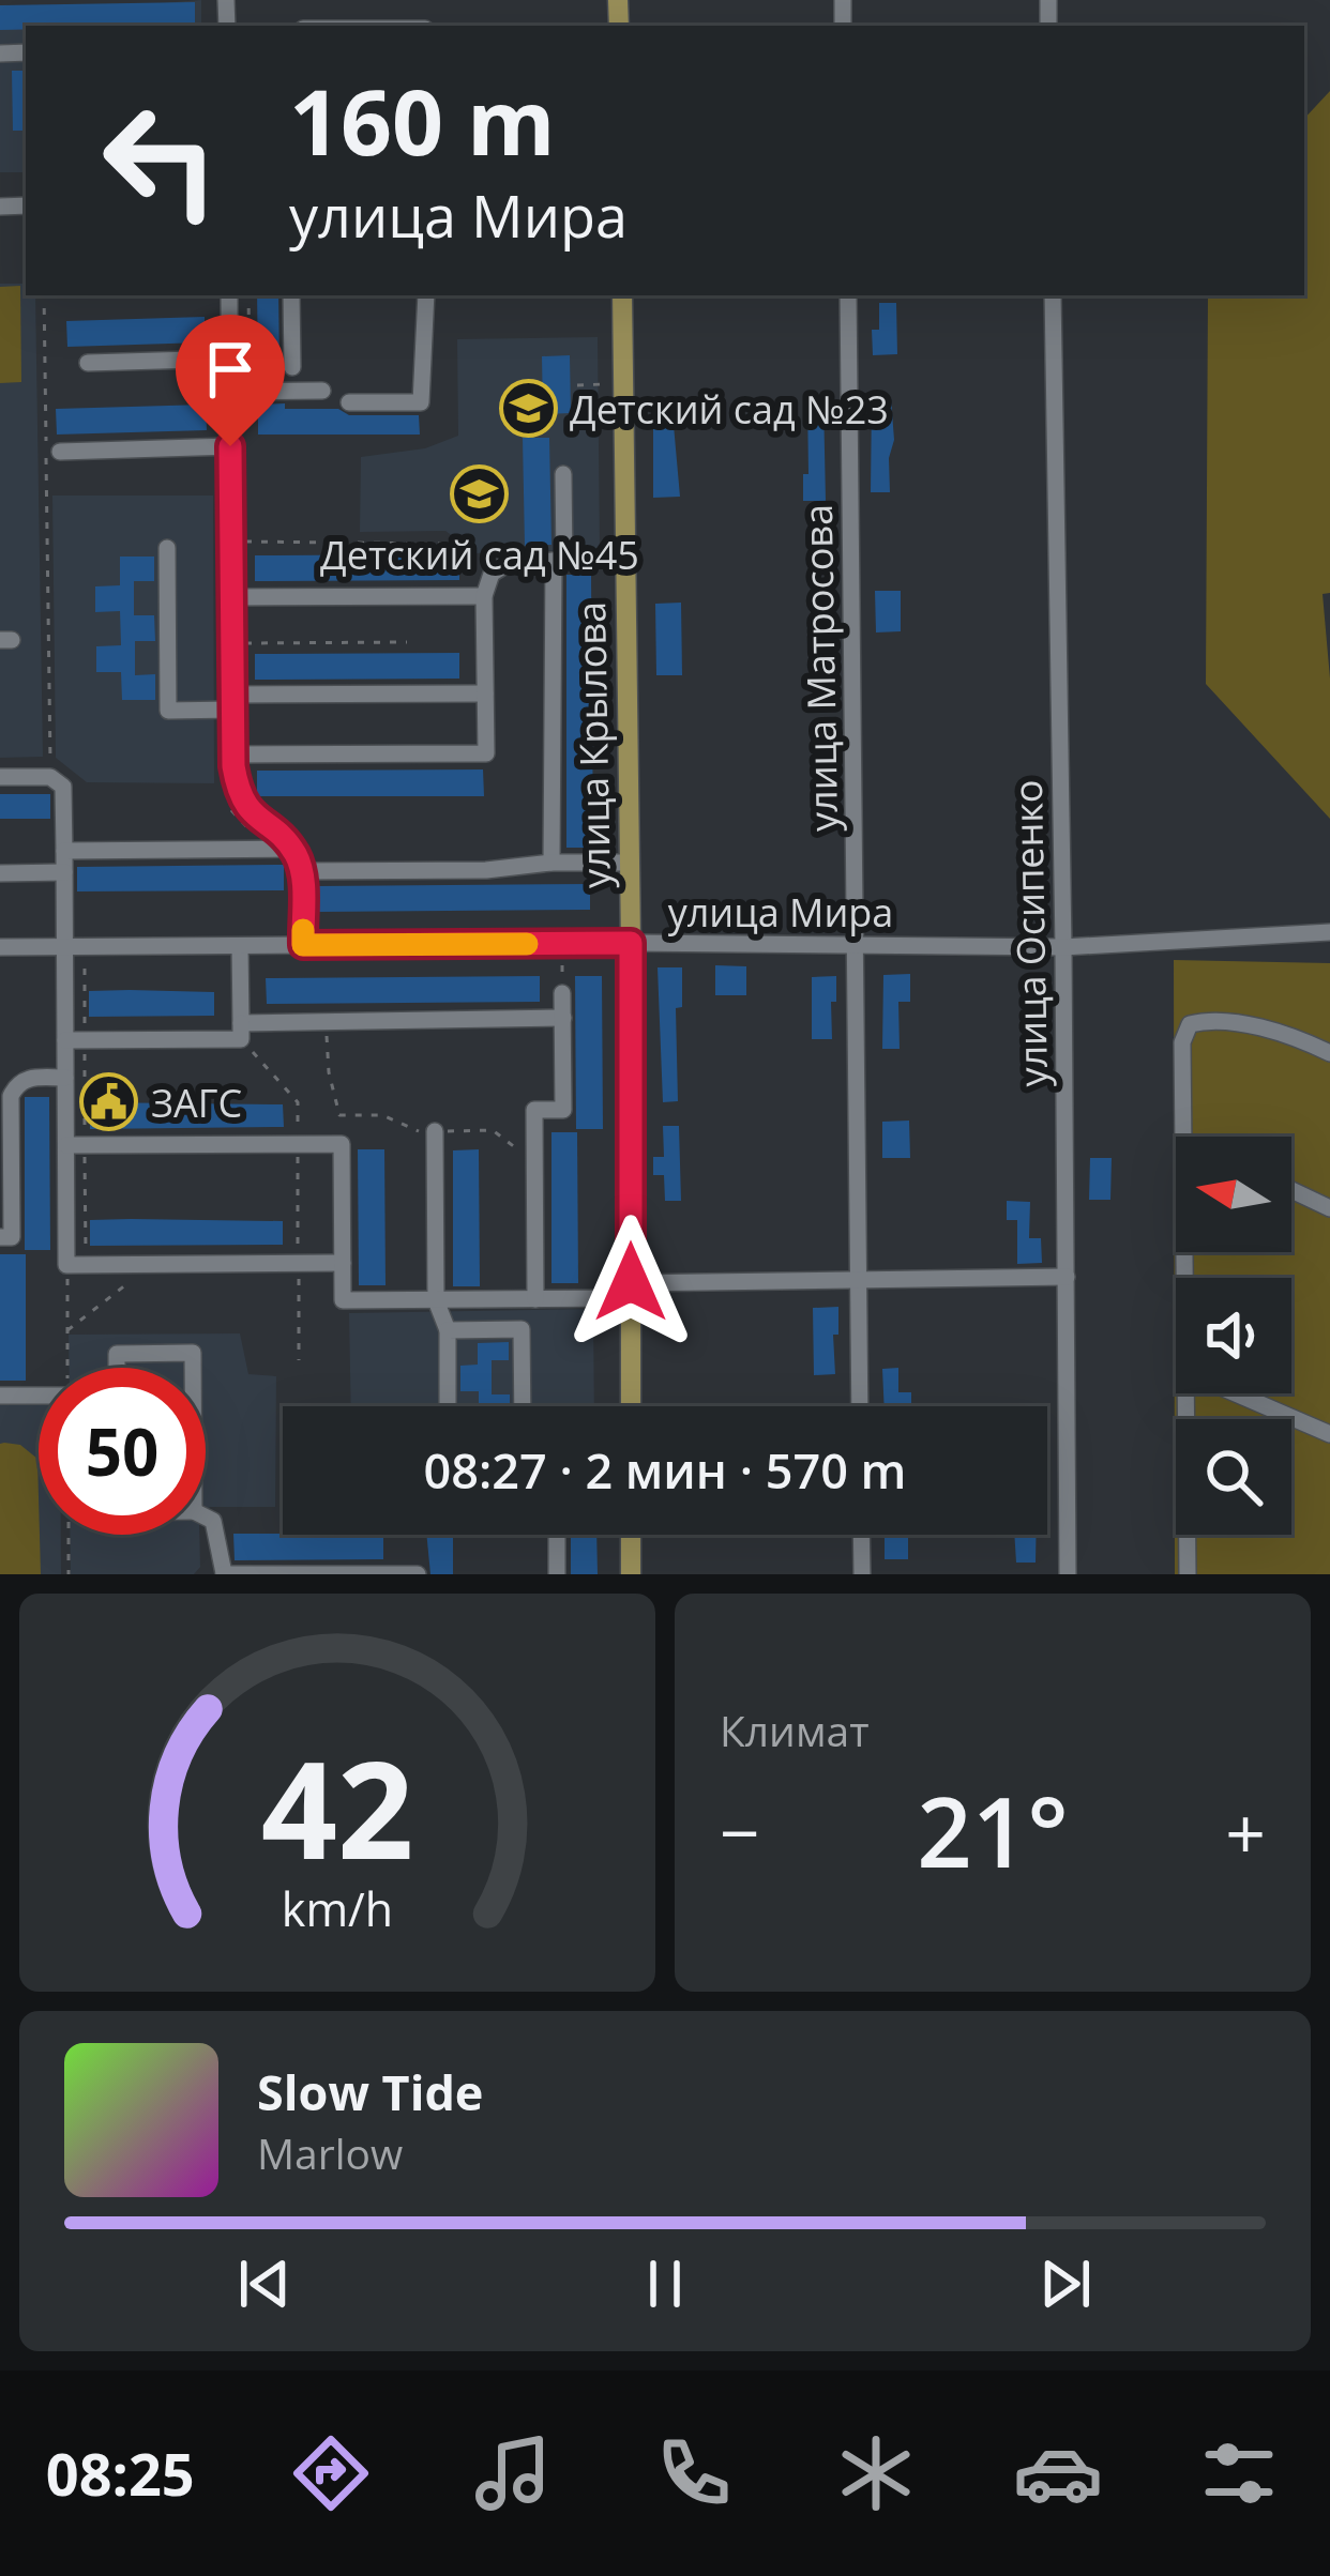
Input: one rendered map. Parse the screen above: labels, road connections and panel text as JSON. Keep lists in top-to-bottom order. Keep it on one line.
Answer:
{"streets":{"main road":["улица Крылова"],"street":["улица Матросова","улица Мира","улица Осипенко"]},"crossings":[["улица Матросова","улица Мира"],["улица Крылова","улица Мира"],["улица Мира","улица Осипенко"]],"places":{"school or university":["Детский сад №23","Детский сад №45"],"public building":["ЗАГС"]},"north":"left","page":{"turn":["160 m","улица Мира"],"limit":"50","trip":"08:27 · 2 мин · 570 m","tile":"Климат","heat":["−","21°","+"],"song":["Slow Tide","Marlow"],"tabs":"08:25","gauge":["42","km/h"]}}
